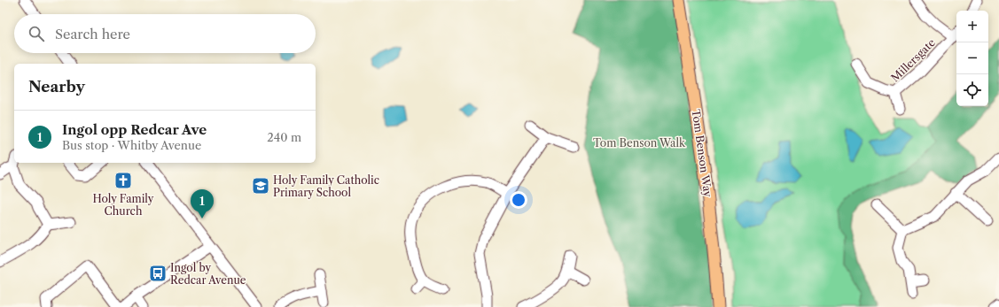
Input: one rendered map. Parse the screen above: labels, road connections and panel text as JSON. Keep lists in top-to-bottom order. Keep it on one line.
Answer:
{"streets":{"main road":["Tom Benson Way"],"street":["Millersgate"]},"parks":["Tom Benson Walk"],"places":{"church":["Holy Family Church"],"school or university":["Holy Family Catholic Primary School"],"bus stop":["Ingol by Redcar Avenue"]},"page":{"map_buttons":["+","−"],"search":"Search here","heading":"Nearby","list":[{"mark":"1","name":"Ingol opp Redcar Ave","note":"Bus stop · Whitby Avenue","value":"240 m"}],"pins":"1"}}
